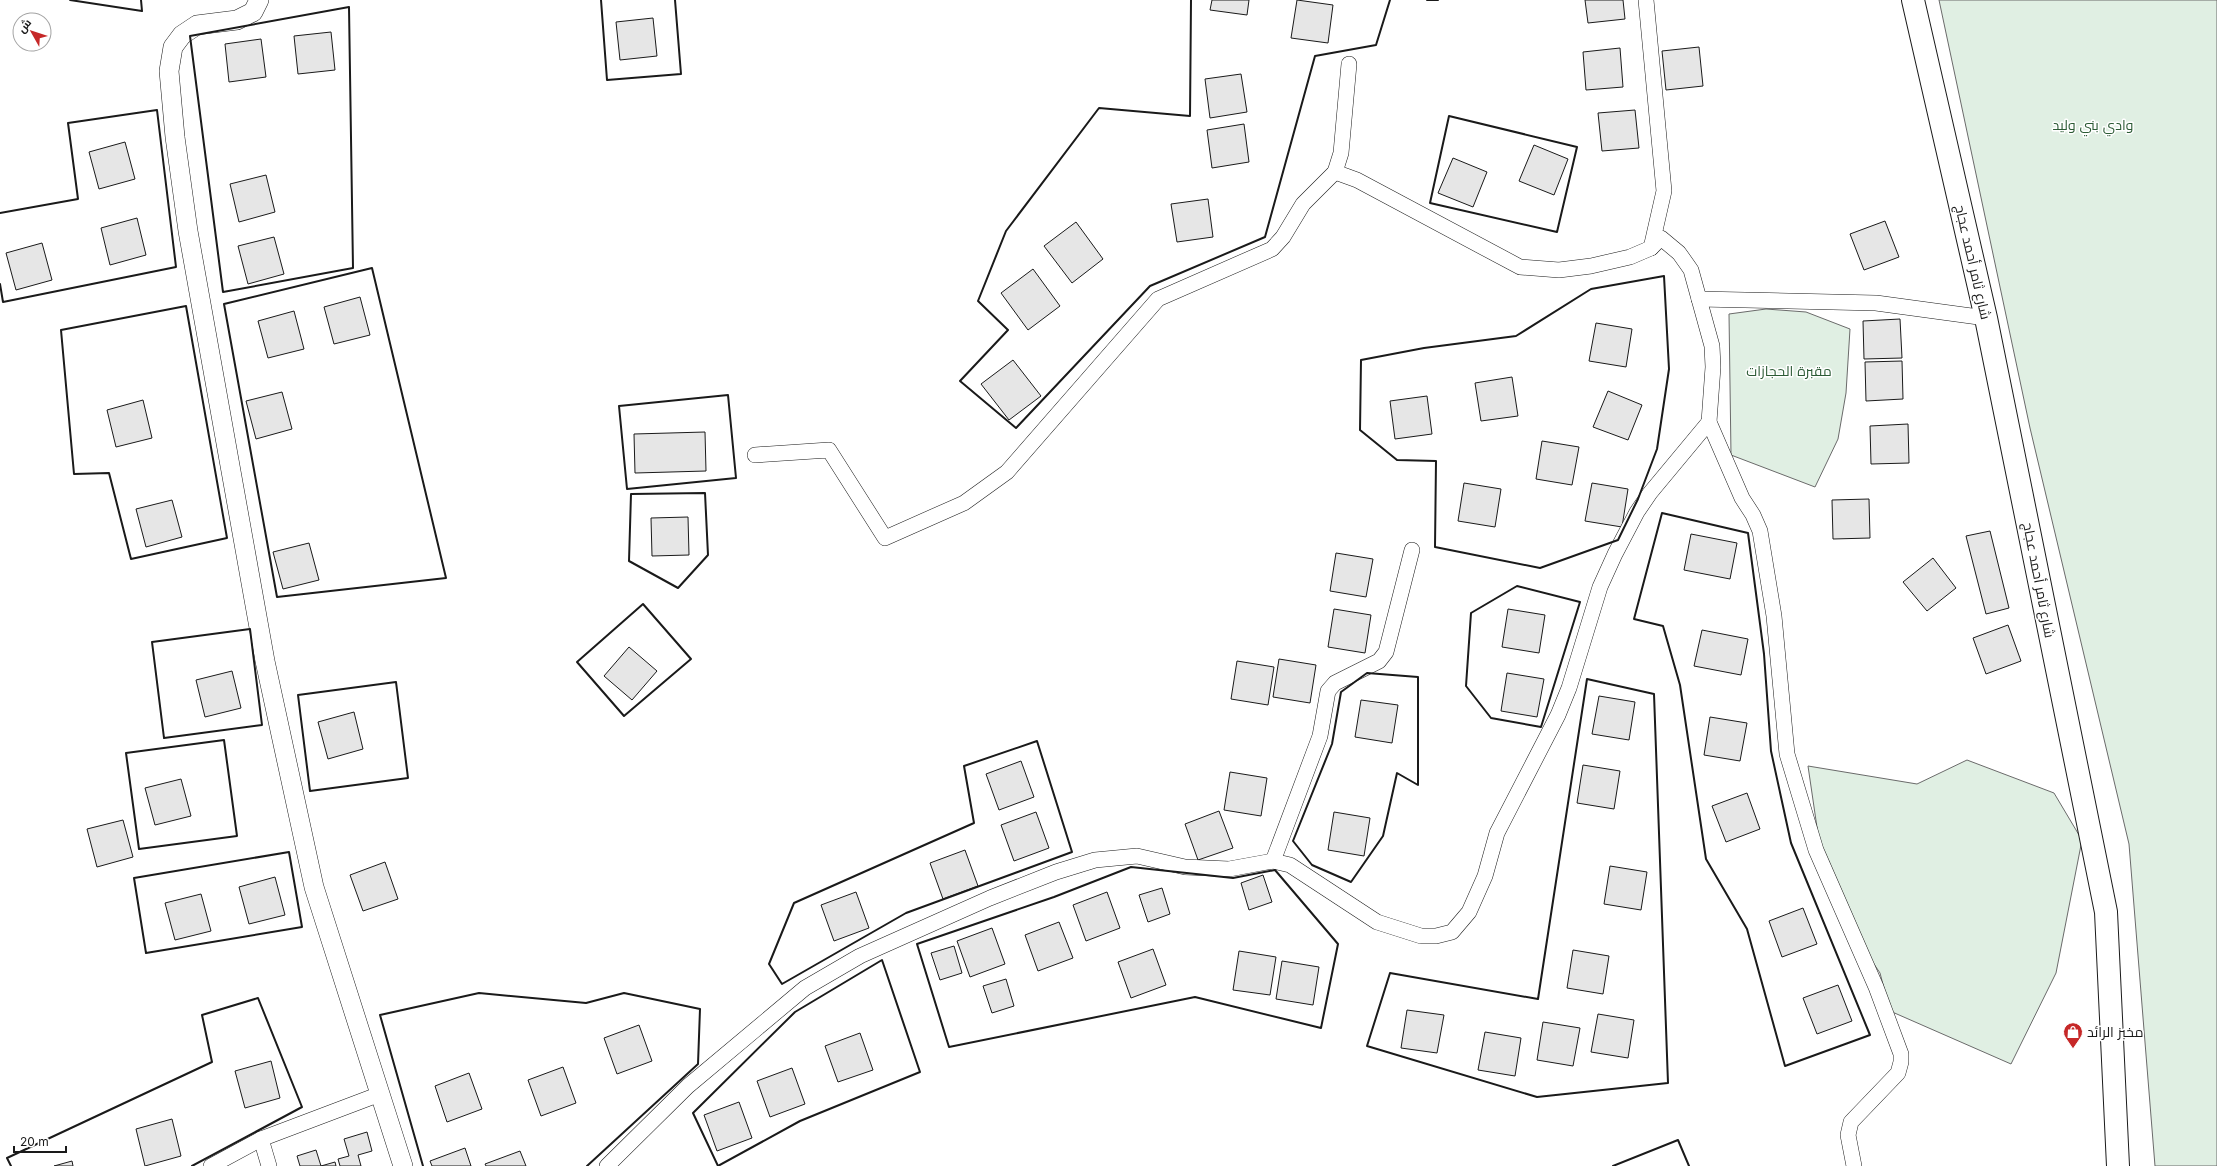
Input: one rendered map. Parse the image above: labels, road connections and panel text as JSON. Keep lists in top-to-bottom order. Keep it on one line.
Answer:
{"streets":{"main road":["شارع ثامر أحمد عجاج"]},"parks":["وادي بني وليد","مقبرة الحجازات"],"places":{"shop":["مخبز الرائد"]},"scale_bar":"20 m","north":"top left"}
